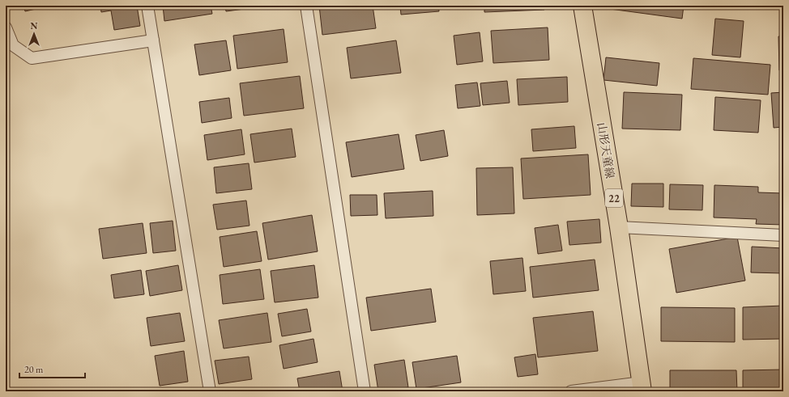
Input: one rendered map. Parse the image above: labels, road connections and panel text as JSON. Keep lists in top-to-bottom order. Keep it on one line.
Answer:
{"streets":{"main road":["山形天童線","22"]},"scale_bar":"20 m","north":"top"}
